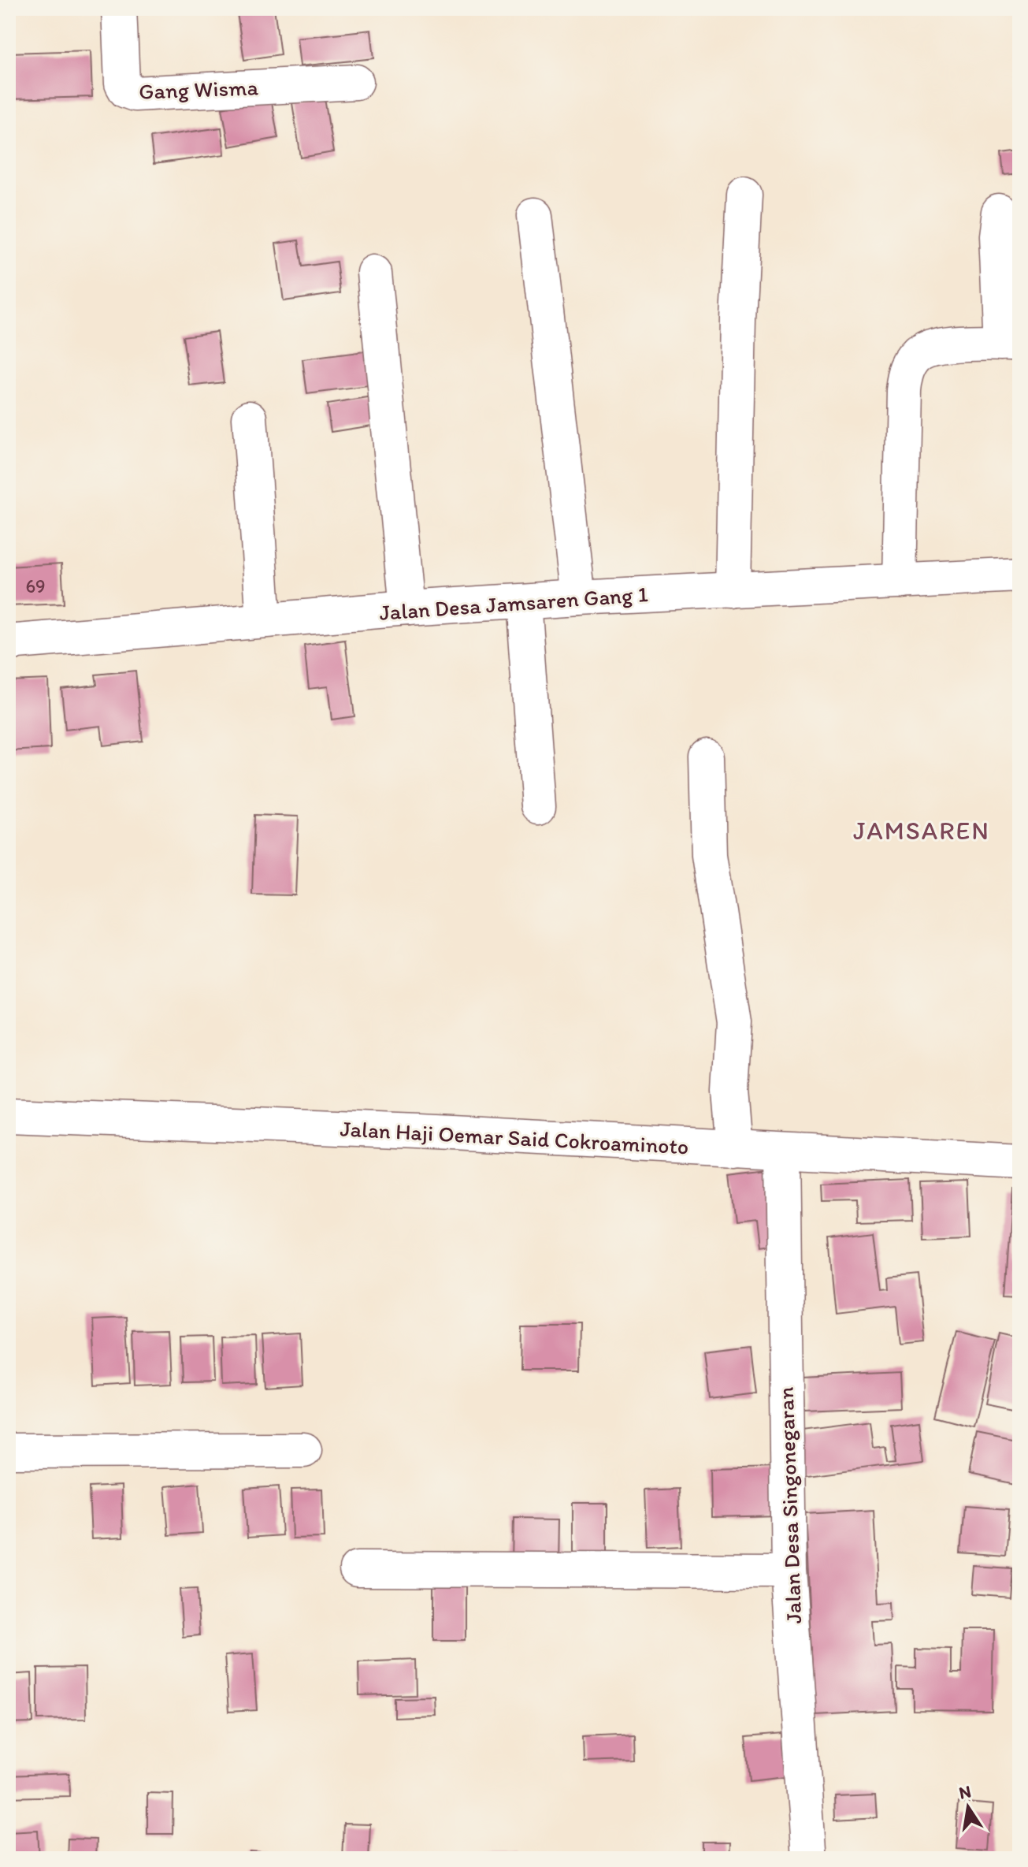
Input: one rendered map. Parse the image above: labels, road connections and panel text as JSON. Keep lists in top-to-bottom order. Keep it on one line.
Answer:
{"streets":{"street":["Gang Wisma","Jalan Desa Jamsaren Gang 1","Jalan Haji Oemar Said Cokroaminoto","Jalan Desa Singonegaran"]},"crossings":[["Jalan Haji Oemar Said Cokroaminoto","Jalan Desa Singonegaran"]],"districts":["JAMSAREN"],"house_numbers":["69"],"north":"top"}
